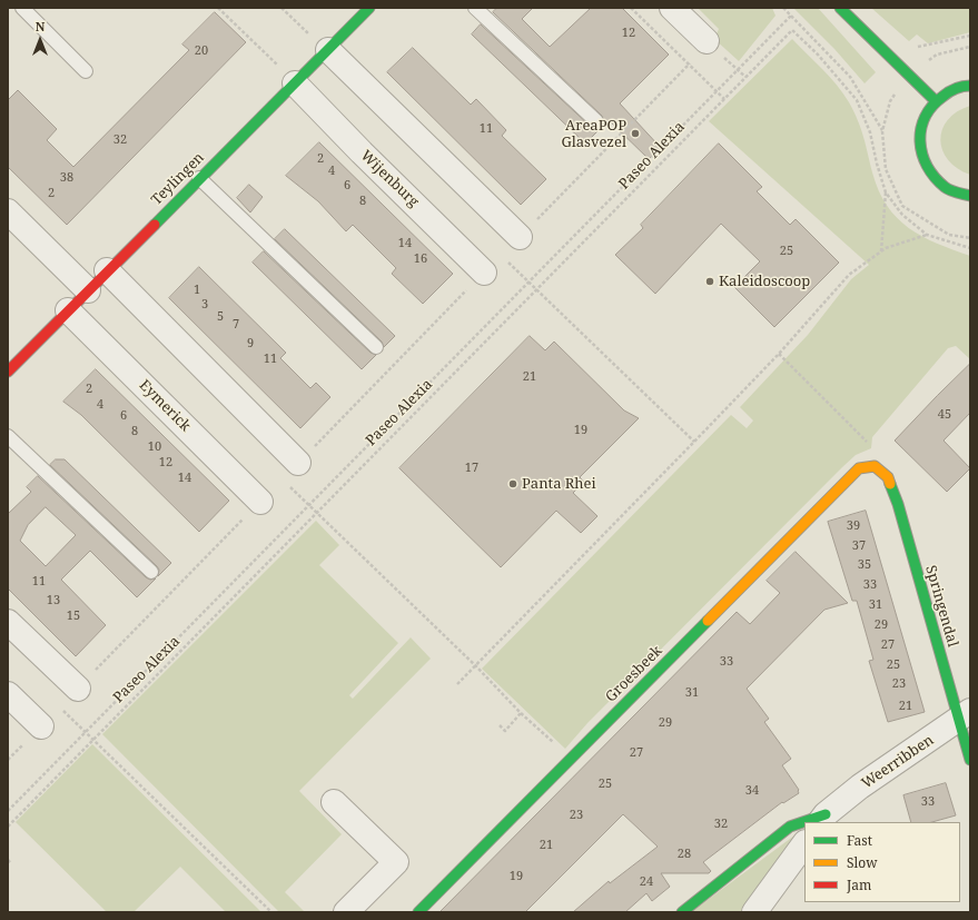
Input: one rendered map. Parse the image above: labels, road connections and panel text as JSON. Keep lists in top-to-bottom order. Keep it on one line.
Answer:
{"streets":{"street":["Teylingen","Wijenburg","Eymerick","Springendal","Groesbeek","Weerribben"],"path":["Paseo Alexia"]},"crossings":[["Teylingen","Wijenburg"],["Teylingen","Eymerick"],["Springendal","Groesbeek"],["Springendal","Weerribben"]],"places":["AreaPOP Glasvezel","Kaleidoscoop","Panta Rhei"],"house_numbers":["12","20","11","32","2","4","38","6","2","8","14","25","16","1","3","5","7","9","11","21","2","4","45","6","19","8","10","12","17","14","39","37","35","11","33","13","31","15","29","27","33","25","23","31","21","29","27","25","34","33","23","32","21","28","19","24"],"legend":["Fast","Slow","Jam"],"north":"top"}
